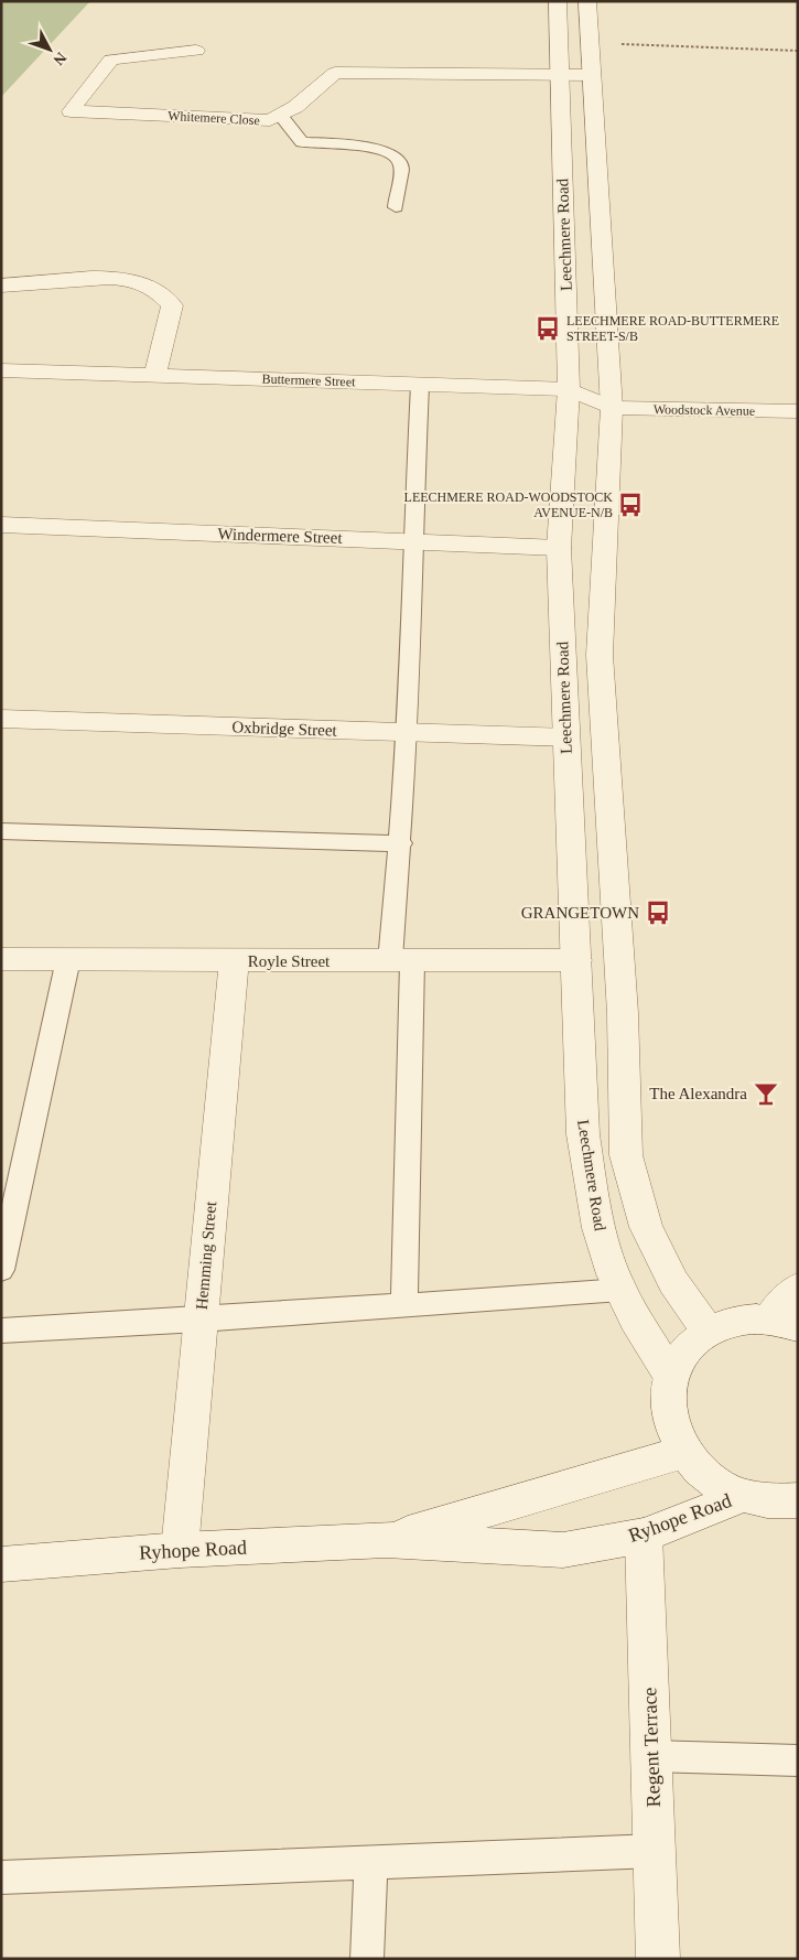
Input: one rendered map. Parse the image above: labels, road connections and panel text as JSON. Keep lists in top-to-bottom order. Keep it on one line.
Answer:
{"streets":{"street":["Whitemere Close","Leechmere Road","Buttermere Street","Woodstock Avenue","Windermere Street","Oxbridge Street","Royle Street","Hemming Street","Ryhope Road","Regent Terrace"]},"crossings":[["Whitemere Close","Leechmere Road"],["Leechmere Road","Buttermere Street"],["Leechmere Road","Windermere Street"],["Leechmere Road","Oxbridge Street"],["Leechmere Road","Royle Street"],["Leechmere Road","Ryhope Road"],["Buttermere Street","Woodstock Avenue"],["Royle Street","Hemming Street"],["Hemming Street","Ryhope Road"],["Ryhope Road","Regent Terrace"]],"places":{"bus stop":["LEECHMERE ROAD-BUTTERMERE STREET-S/B","LEECHMERE ROAD-WOODSTOCK AVENUE-N/B","GRANGETOWN"],"bar":["The Alexandra"]},"north":"bottom right"}
